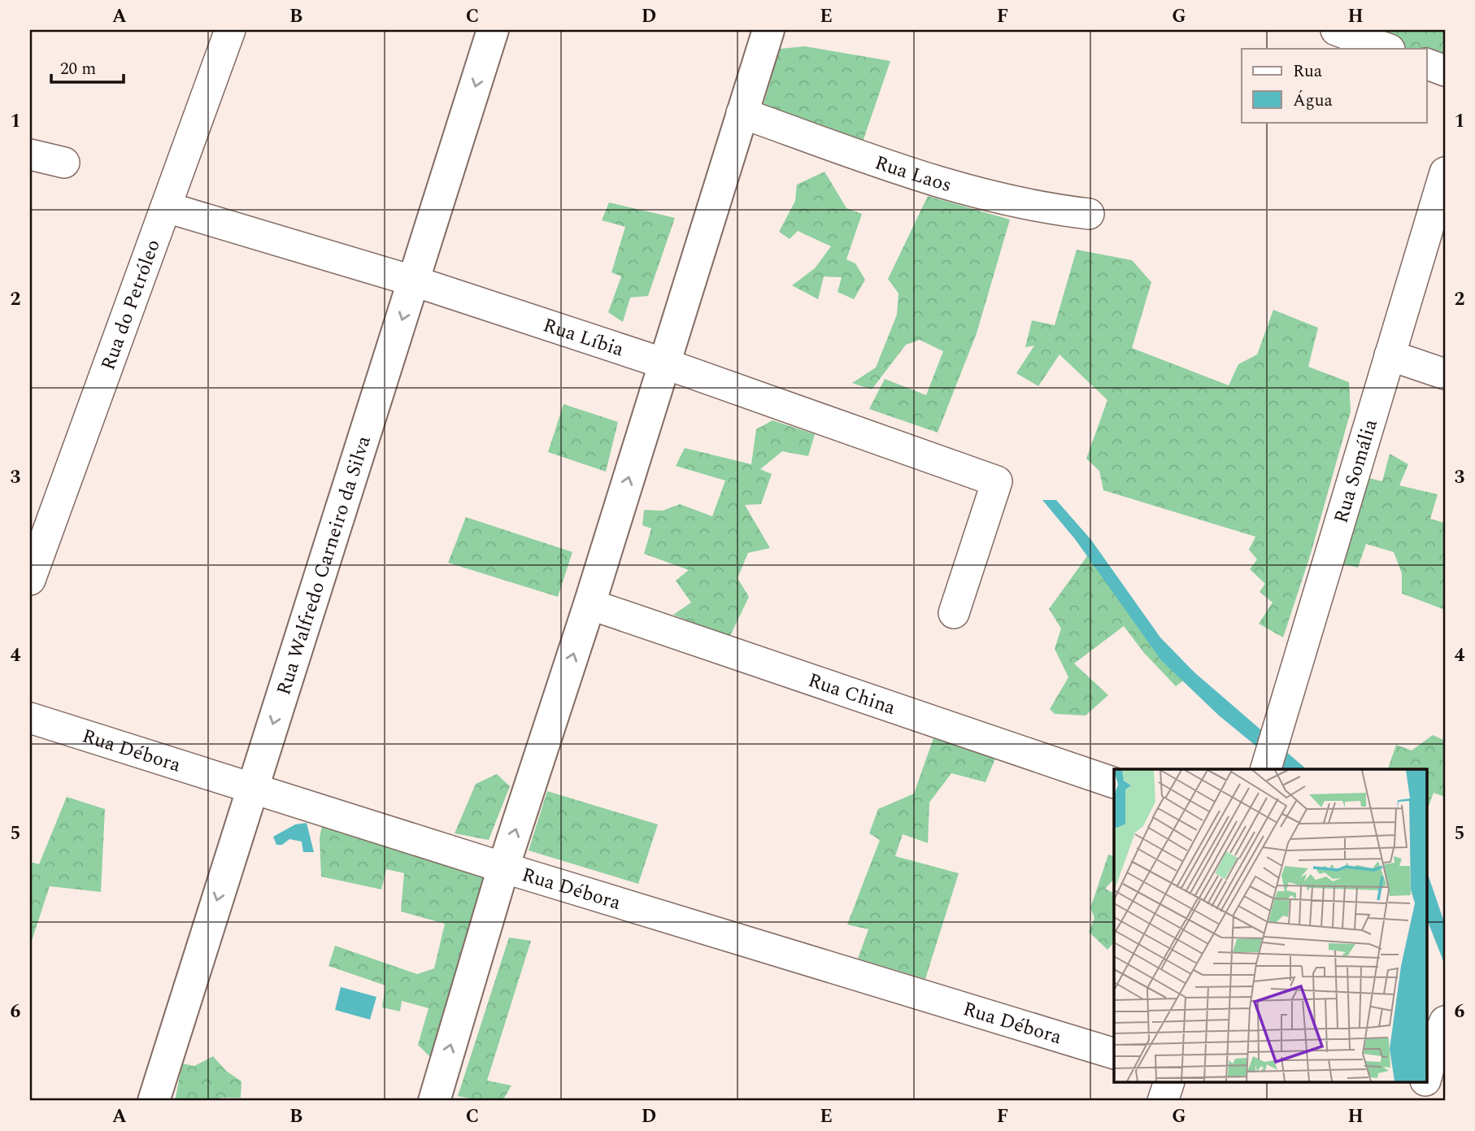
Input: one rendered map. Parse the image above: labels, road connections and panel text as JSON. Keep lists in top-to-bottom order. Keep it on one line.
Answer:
{"streets":{"main road":["Rua Walfredo Carneiro da Silva"],"street":["Rua Laos","Rua do Petróleo","Rua Líbia","Rua Somália","Rua China","Rua Débora"]},"crossings":[["Rua do Petróleo","Rua Líbia"],["Rua Líbia","Rua Walfredo Carneiro da Silva"],["Rua Walfredo Carneiro da Silva","Rua Débora"]],"legend":["Rua","Água"],"scale_bar":"20 m","grid":{"columns":["A","B","C","D","E","F","G","H"],"rows":["1","2","3","4","5","6"]}}
